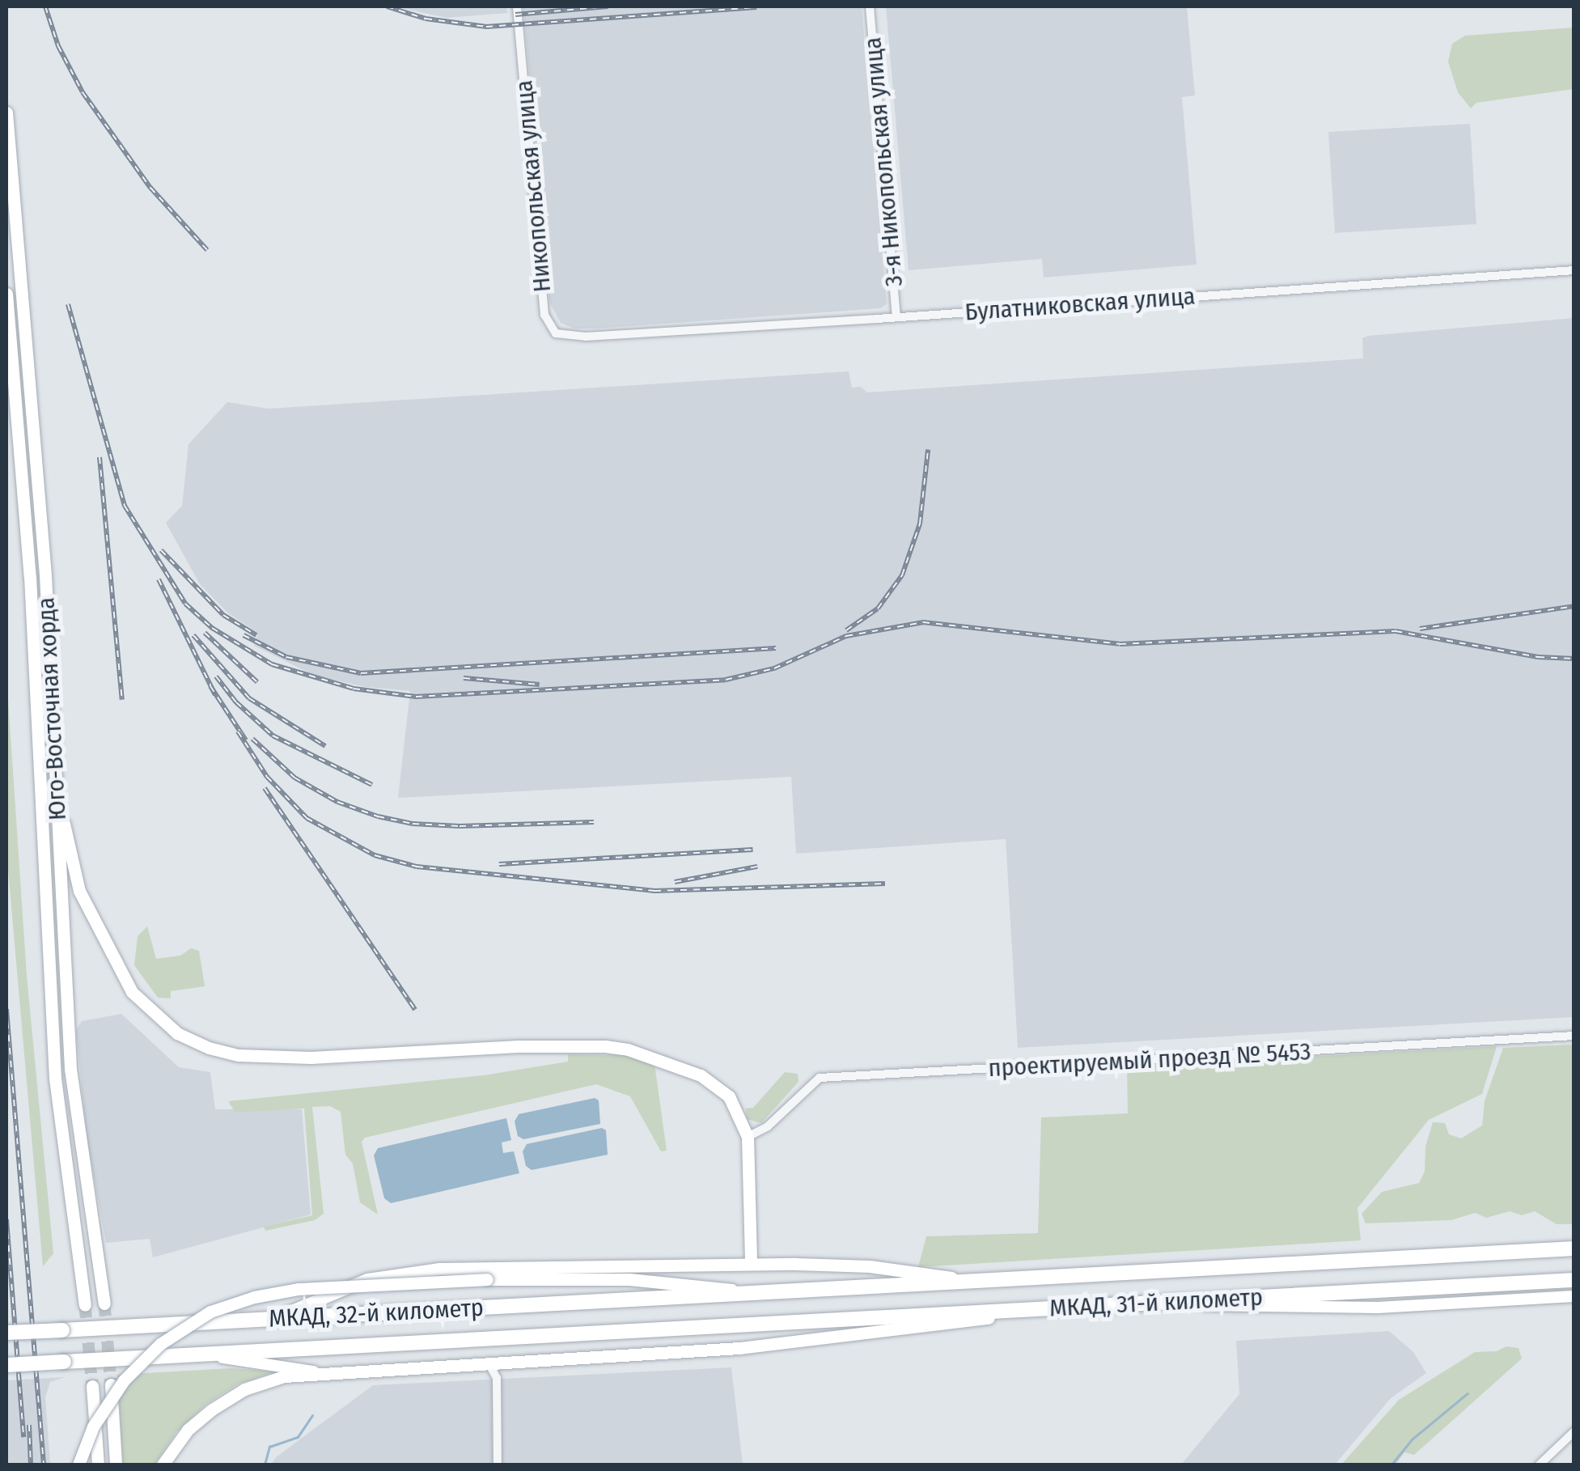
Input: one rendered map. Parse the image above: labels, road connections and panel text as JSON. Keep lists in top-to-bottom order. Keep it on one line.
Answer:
{"streets":{"highway":["МКАД, 31-й километр","МКАД, 32-й километр"],"main road":["Юго-Восточная хорда"],"street":["3-я Никопольская улица","Никопольская улица","Булатниковская улица","проектируемый проезд № 5453"]},"crossings":[["3-я Никопольская улица","Булатниковская улица"],["Никопольская улица","Булатниковская улица"],["МКАД, 31-й километр","МКАД, 32-й километр"]]}
